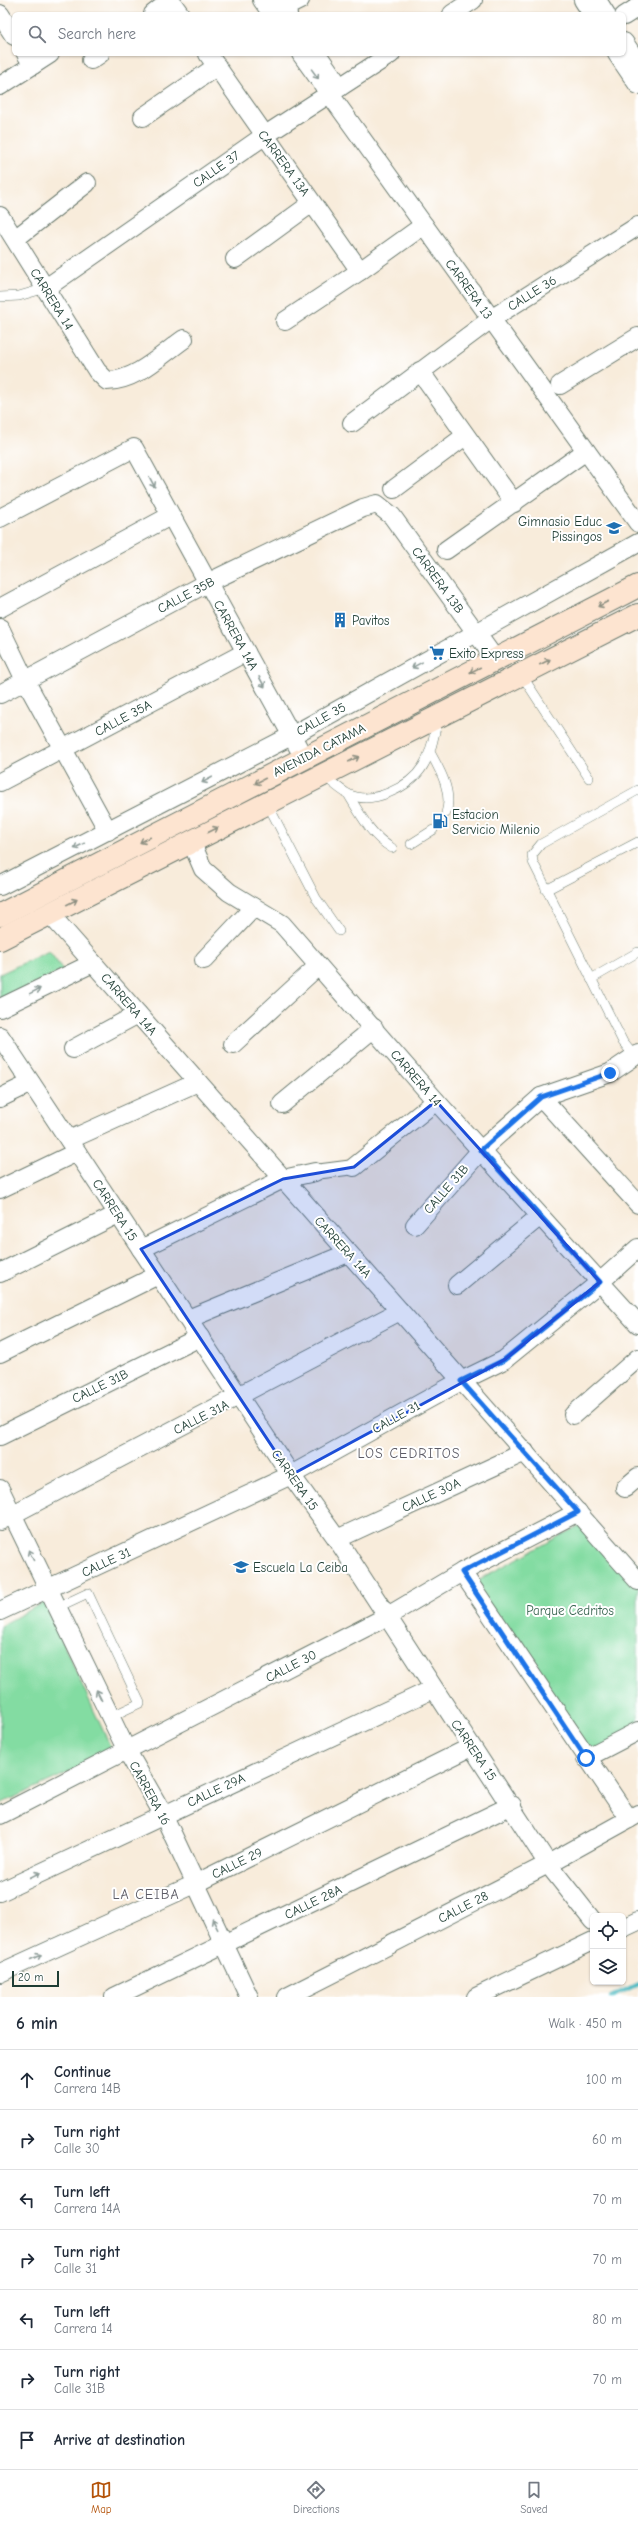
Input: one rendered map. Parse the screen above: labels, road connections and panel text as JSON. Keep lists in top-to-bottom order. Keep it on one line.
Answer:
{"streets":{"main road":["AVENIDA CATAMA"],"street":["CARRERA 13A","CALLE 37","CARRERA 13","CALLE 36","CARRERA 14","CARRERA 13B","CALLE 35B","CARRERA 14A","CALLE 35A","CALLE 35","CALLE 31B","CARRERA 15","CALLE 31A","CALLE 31","CALLE 30A","CALLE 30","CALLE 29A","CARRERA 16","CALLE 29","CALLE 28A","CALLE 28"]},"crossings":[["CARRERA 13A","CALLE 37"],["CALLE 37","CARRERA 13"],["CALLE 37","CARRERA 14"],["CARRERA 13","CALLE 36"],["CARRERA 14","AVENIDA CATAMA"],["CARRERA 14","CALLE 31B"],["CARRERA 14","CALLE 31"],["CARRERA 13B","CALLE 35B"],["CARRERA 13B","CALLE 35"],["CARRERA 13B","AVENIDA CATAMA"],["CALLE 35B","CARRERA 14A"],["CARRERA 14A","CALLE 35A"],["CARRERA 14A","CALLE 35"],["CARRERA 14A","AVENIDA CATAMA"],["CARRERA 14A","CALLE 31A"],["CARRERA 14A","CALLE 31"],["CARRERA 14A","CALLE 30A"],["CARRERA 14A","CALLE 30"],["CALLE 31B","CARRERA 15"],["CARRERA 15","CALLE 31A"],["CARRERA 15","CALLE 31"],["CARRERA 15","CALLE 30A"],["CARRERA 15","CALLE 30"],["CARRERA 15","CALLE 29A"],["CARRERA 15","CALLE 29"],["CARRERA 15","CALLE 28A"],["CARRERA 15","CALLE 28"],["CALLE 31A","CARRERA 16"],["CALLE 31","CARRERA 16"],["CALLE 30","CARRERA 16"],["CALLE 29A","CARRERA 16"],["CARRERA 16","CALLE 29"],["CARRERA 16","CALLE 28A"]],"one_way":["CALLE 35","CALLE 29A","CARRERA 16","CALLE 29"],"districts":["LOS CEDRITOS","LA CEIBA"],"parks":["Parque Cedritos"],"places":{"school or university":["Gimnasio Educ Pissingos","Escuela La Ceiba"],"building":["Pavitos"],"supermarket":["Exito Express"],"fuel station":["Estacion Servicio Milenio"]},"scale_bar":"20 m","page":{"search":"Search here","scale":"20 m","heading":["6 min","Walk · 450 m"],"list":[["Continue","Carrera 14B","100 m"],["Turn right","Calle 30","60 m"],["Turn left","Carrera 14A","70 m"],["Turn right","Calle 31","70 m"],["Turn left","Carrera 14","80 m"],["Turn right","Calle 31B","70 m"],"Arrive at destination"],"nav":["Map","Directions","Saved"]}}
